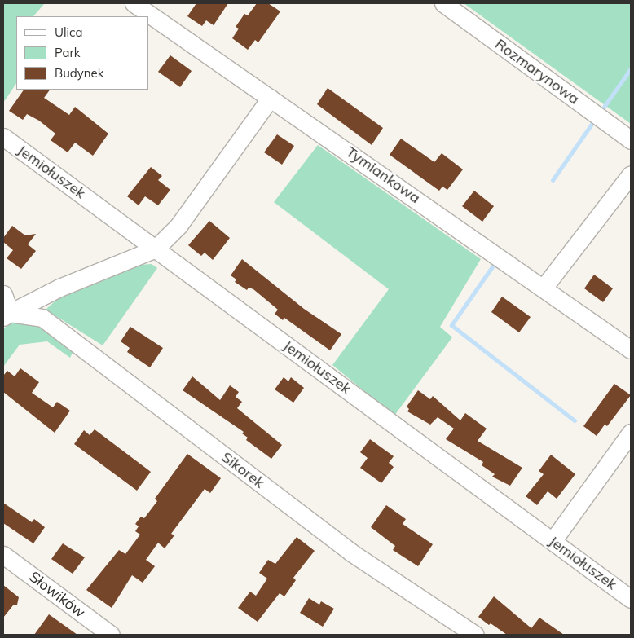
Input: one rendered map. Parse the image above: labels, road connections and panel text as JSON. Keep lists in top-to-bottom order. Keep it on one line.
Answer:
{"streets":{"street":["Rozmarynowa","Jemiołuszek","Tymiankowa","Sikorek","Słowików"]},"legend":["Ulica","Park","Budynek"]}
